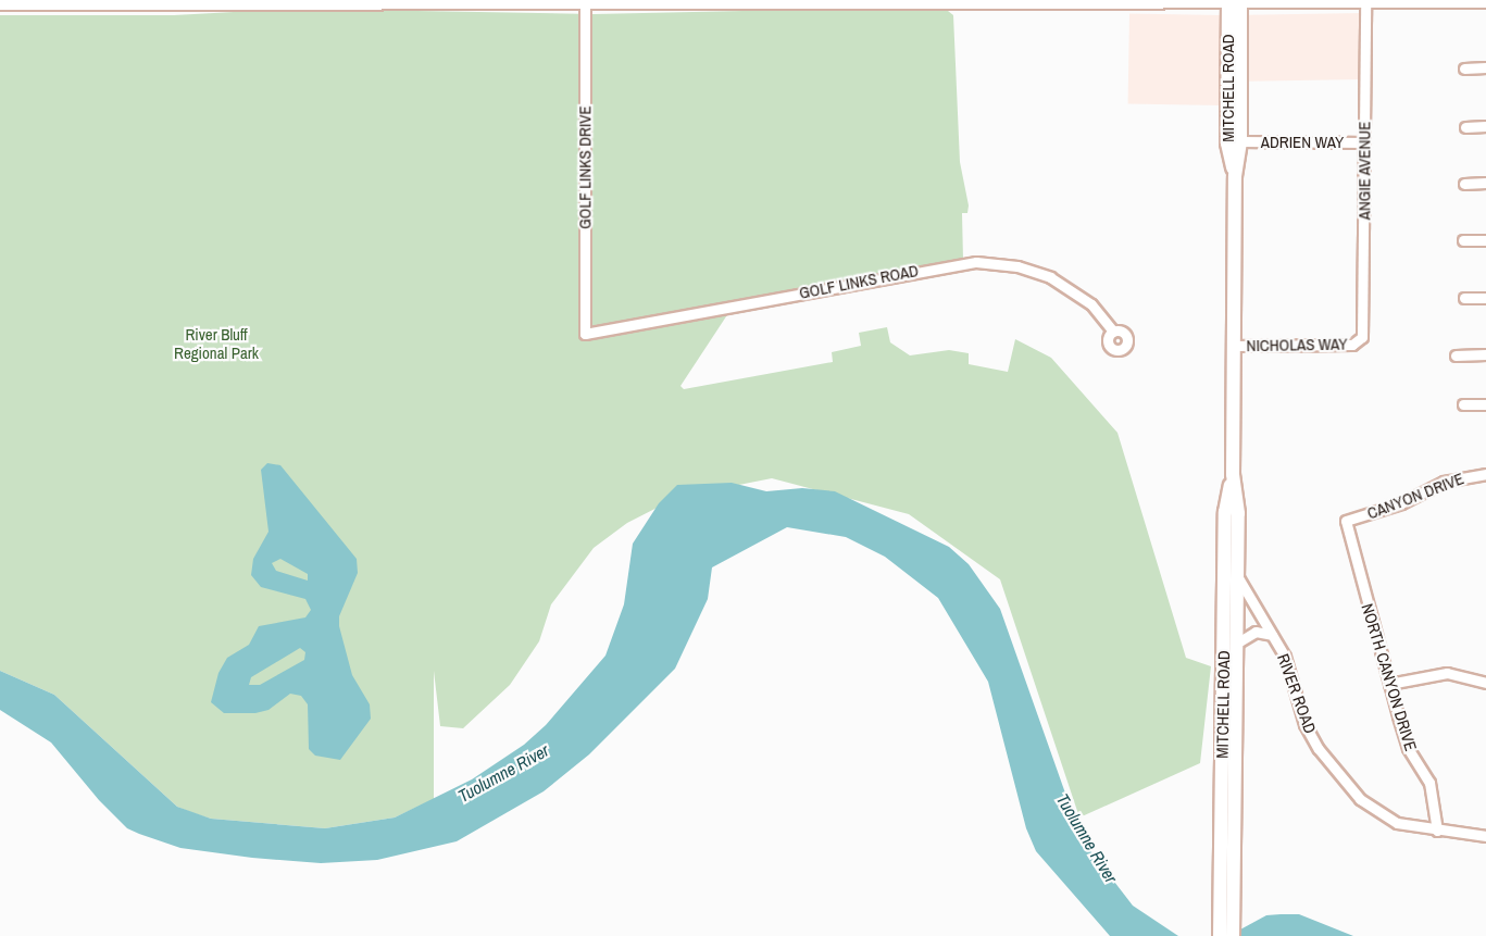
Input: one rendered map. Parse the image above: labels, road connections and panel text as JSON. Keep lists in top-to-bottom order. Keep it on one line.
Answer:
{"streets":{"main road":["MITCHELL ROAD"],"street":["ADRIEN WAY","GOLF LINKS DRIVE","ANGIE AVENUE","GOLF LINKS ROAD","NICHOLAS WAY","CANYON DRIVE","NORTH CANYON DRIVE","RIVER ROAD"]},"crossings":[["MITCHELL ROAD","ADRIEN WAY"],["MITCHELL ROAD","NICHOLAS WAY"],["MITCHELL ROAD","RIVER ROAD"],["ADRIEN WAY","ANGIE AVENUE"],["GOLF LINKS DRIVE","GOLF LINKS ROAD"],["ANGIE AVENUE","NICHOLAS WAY"],["CANYON DRIVE","NORTH CANYON DRIVE"],["NORTH CANYON DRIVE","RIVER ROAD"]],"water":["Tuolumne River"],"parks":["River Bluff Regional Park"]}
